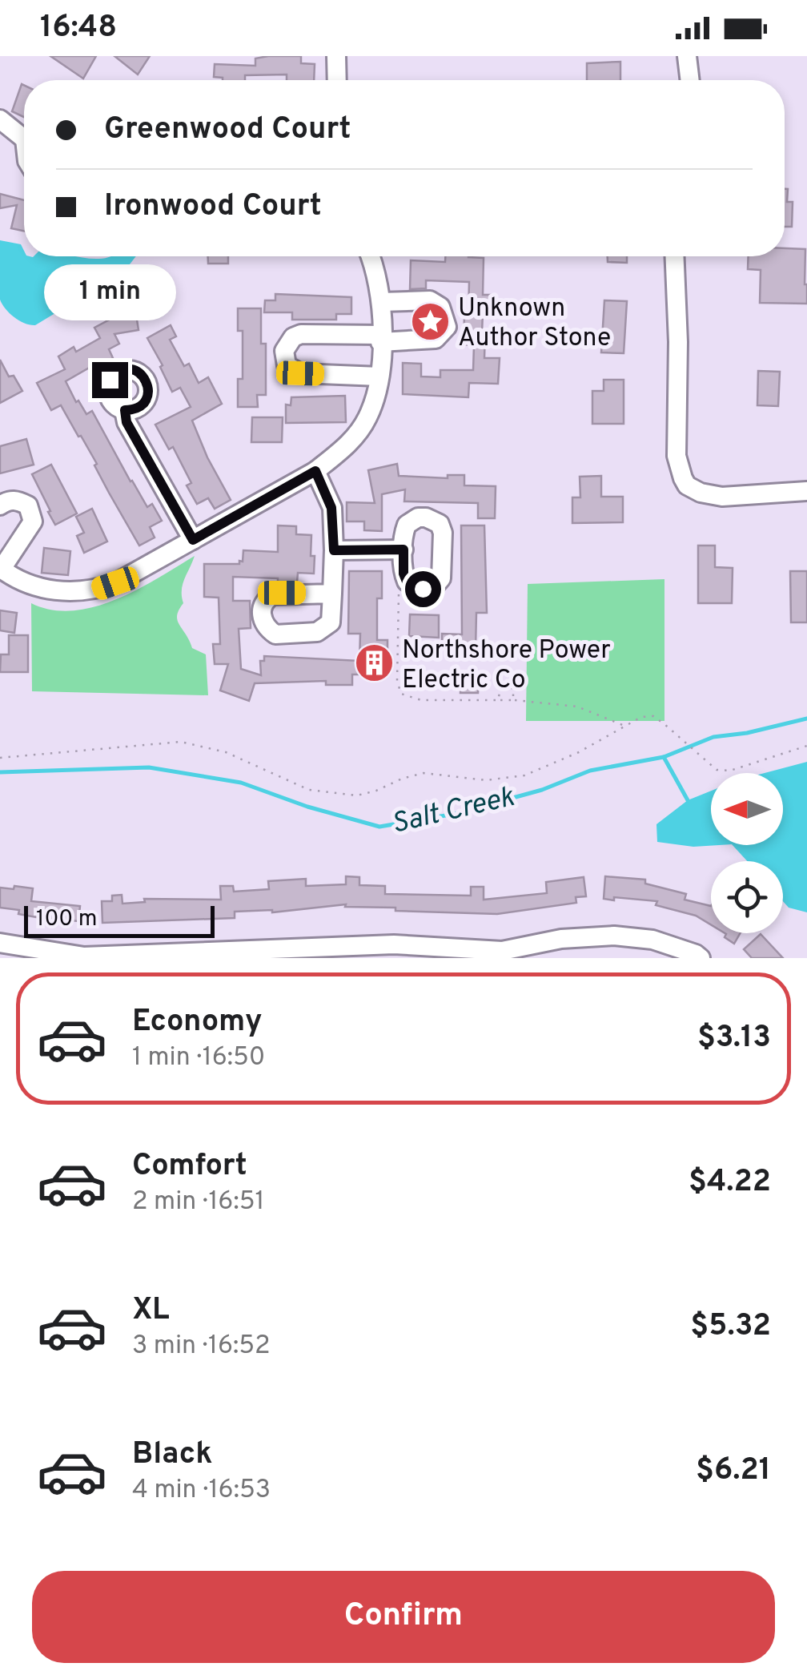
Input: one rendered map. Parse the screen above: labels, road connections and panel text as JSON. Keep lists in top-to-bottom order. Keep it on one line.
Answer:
{"water":["Salt Creek"],"places":{"place":["Unknown Author Stone"],"building":["Northshore Power Electric Co"]},"scale_bar":"100 m","north":"left","page":{"status":"16:48","banner":["Greenwood Court","Ironwood Court"],"bubble":"1 min","scale":"100 m","list":[{"name":"Economy","note":"1 min · 16:50","value":"$3.13"},{"name":"Comfort","note":"2 min · 16:51","value":"$4.22"},{"name":"XL","note":"3 min · 16:52","value":"$5.32"},{"name":"Black","note":"4 min · 16:53","value":"$6.21"}],"buttons":"Confirm"}}
